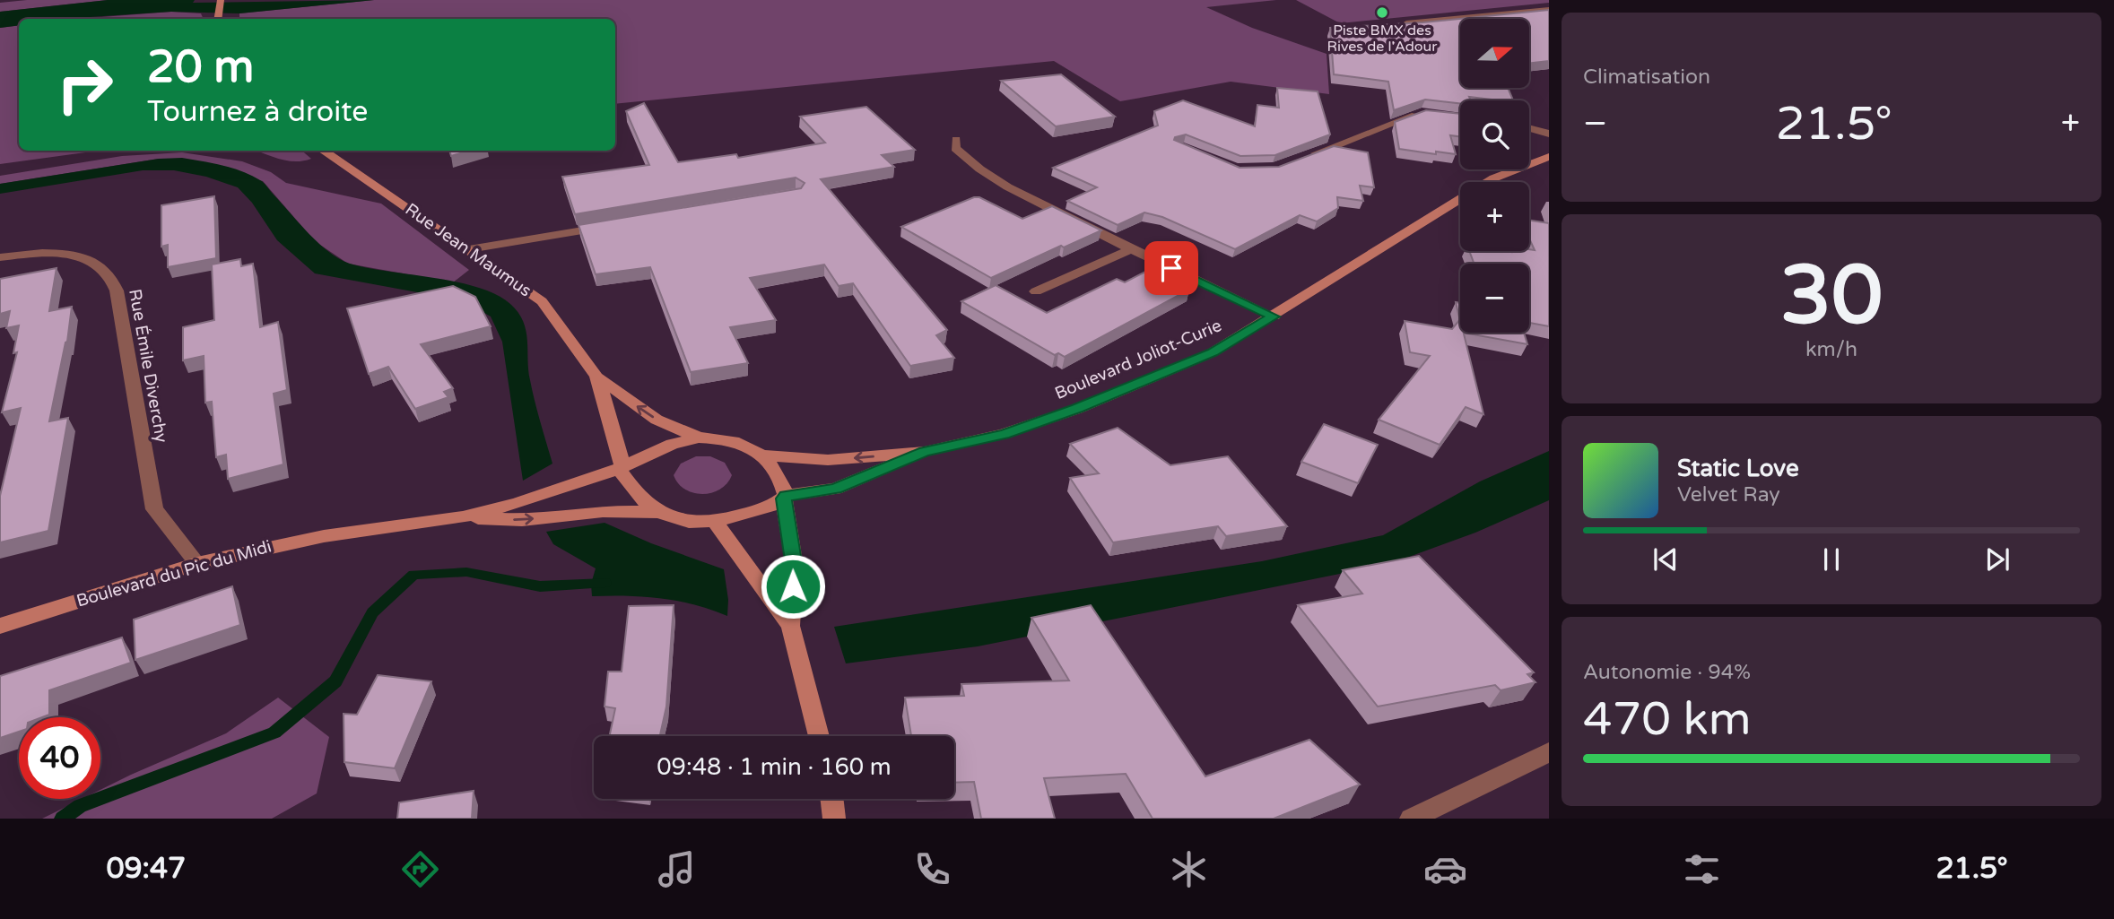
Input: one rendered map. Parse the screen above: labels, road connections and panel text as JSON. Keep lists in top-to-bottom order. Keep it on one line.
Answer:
{"streets":{"main road":["Rue Jean Maumus","Boulevard Joliot-Curie","Boulevard du Pic du Midi"],"street":["Rue Émile Diverchy"]},"crossings":[["Rue Émile Diverchy","Boulevard du Pic du Midi"]],"places":["Piste BMX des Rives de l'Adour"],"north":"right","page":{"tile":["Climatisation",["30","km/h"],["Autonomie · 94%","470 km"]],"map_buttons":["+","−"],"turn":["20 m","Tournez à droite"],"heat":["−","21.5°","+"],"song":["Static Love","Velvet Ray"],"limit":"40","trip":"09:48 · 1 min · 160 m","tabs":["09:47","21.5°"]}}
